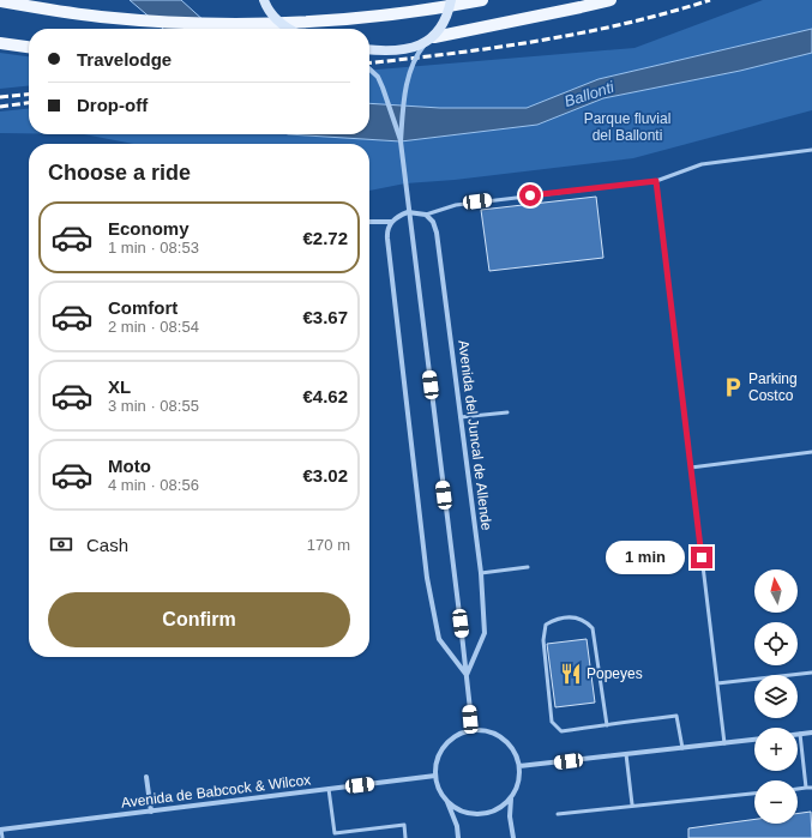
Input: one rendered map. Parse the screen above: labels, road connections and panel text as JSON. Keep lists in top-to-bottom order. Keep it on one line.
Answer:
{"streets":{"street":["Avenida del Juncal de Allende","Avenida de Babcock & Wilcox"]},"crossings":[["Avenida del Juncal de Allende","Avenida de Babcock & Wilcox"]],"water":["Ballonti"],"parks":["Parque fluvial del Ballonti"],"places":{"parking":["Parking Costco"],"restaurant":["Popeyes"]},"north":"top","page":{"banner":["Travelodge","Drop-off"],"heading":"Choose a ride","list":[{"name":"Economy","note":"1 min · 08:53","value":"€2.72"},{"name":"Comfort","note":"2 min · 08:54","value":"€3.67"},{"name":"XL","note":"3 min · 08:55","value":"€4.62"},{"name":"Moto","note":"4 min · 08:56","value":"€3.02"}],"pay":["Cash","170 m"],"bubble":"1 min","map_buttons":["+","−"],"buttons":"Confirm"}}
